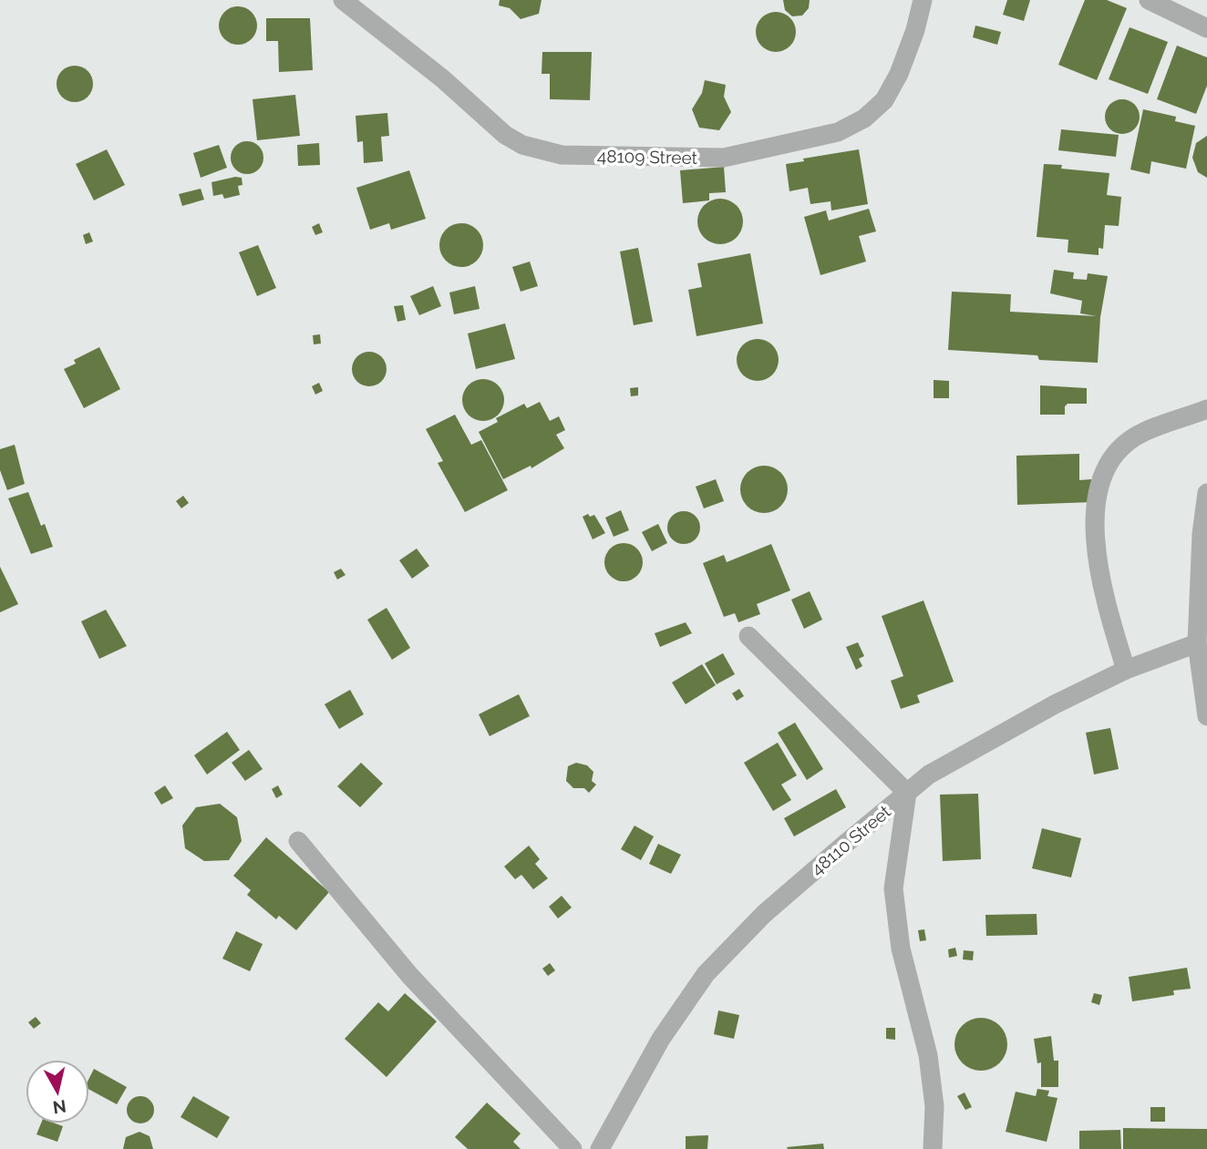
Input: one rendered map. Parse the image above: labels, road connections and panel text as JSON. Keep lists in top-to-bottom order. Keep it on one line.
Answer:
{"streets":{"street":["48109 Street","48110 Street"]},"north":"bottom"}
